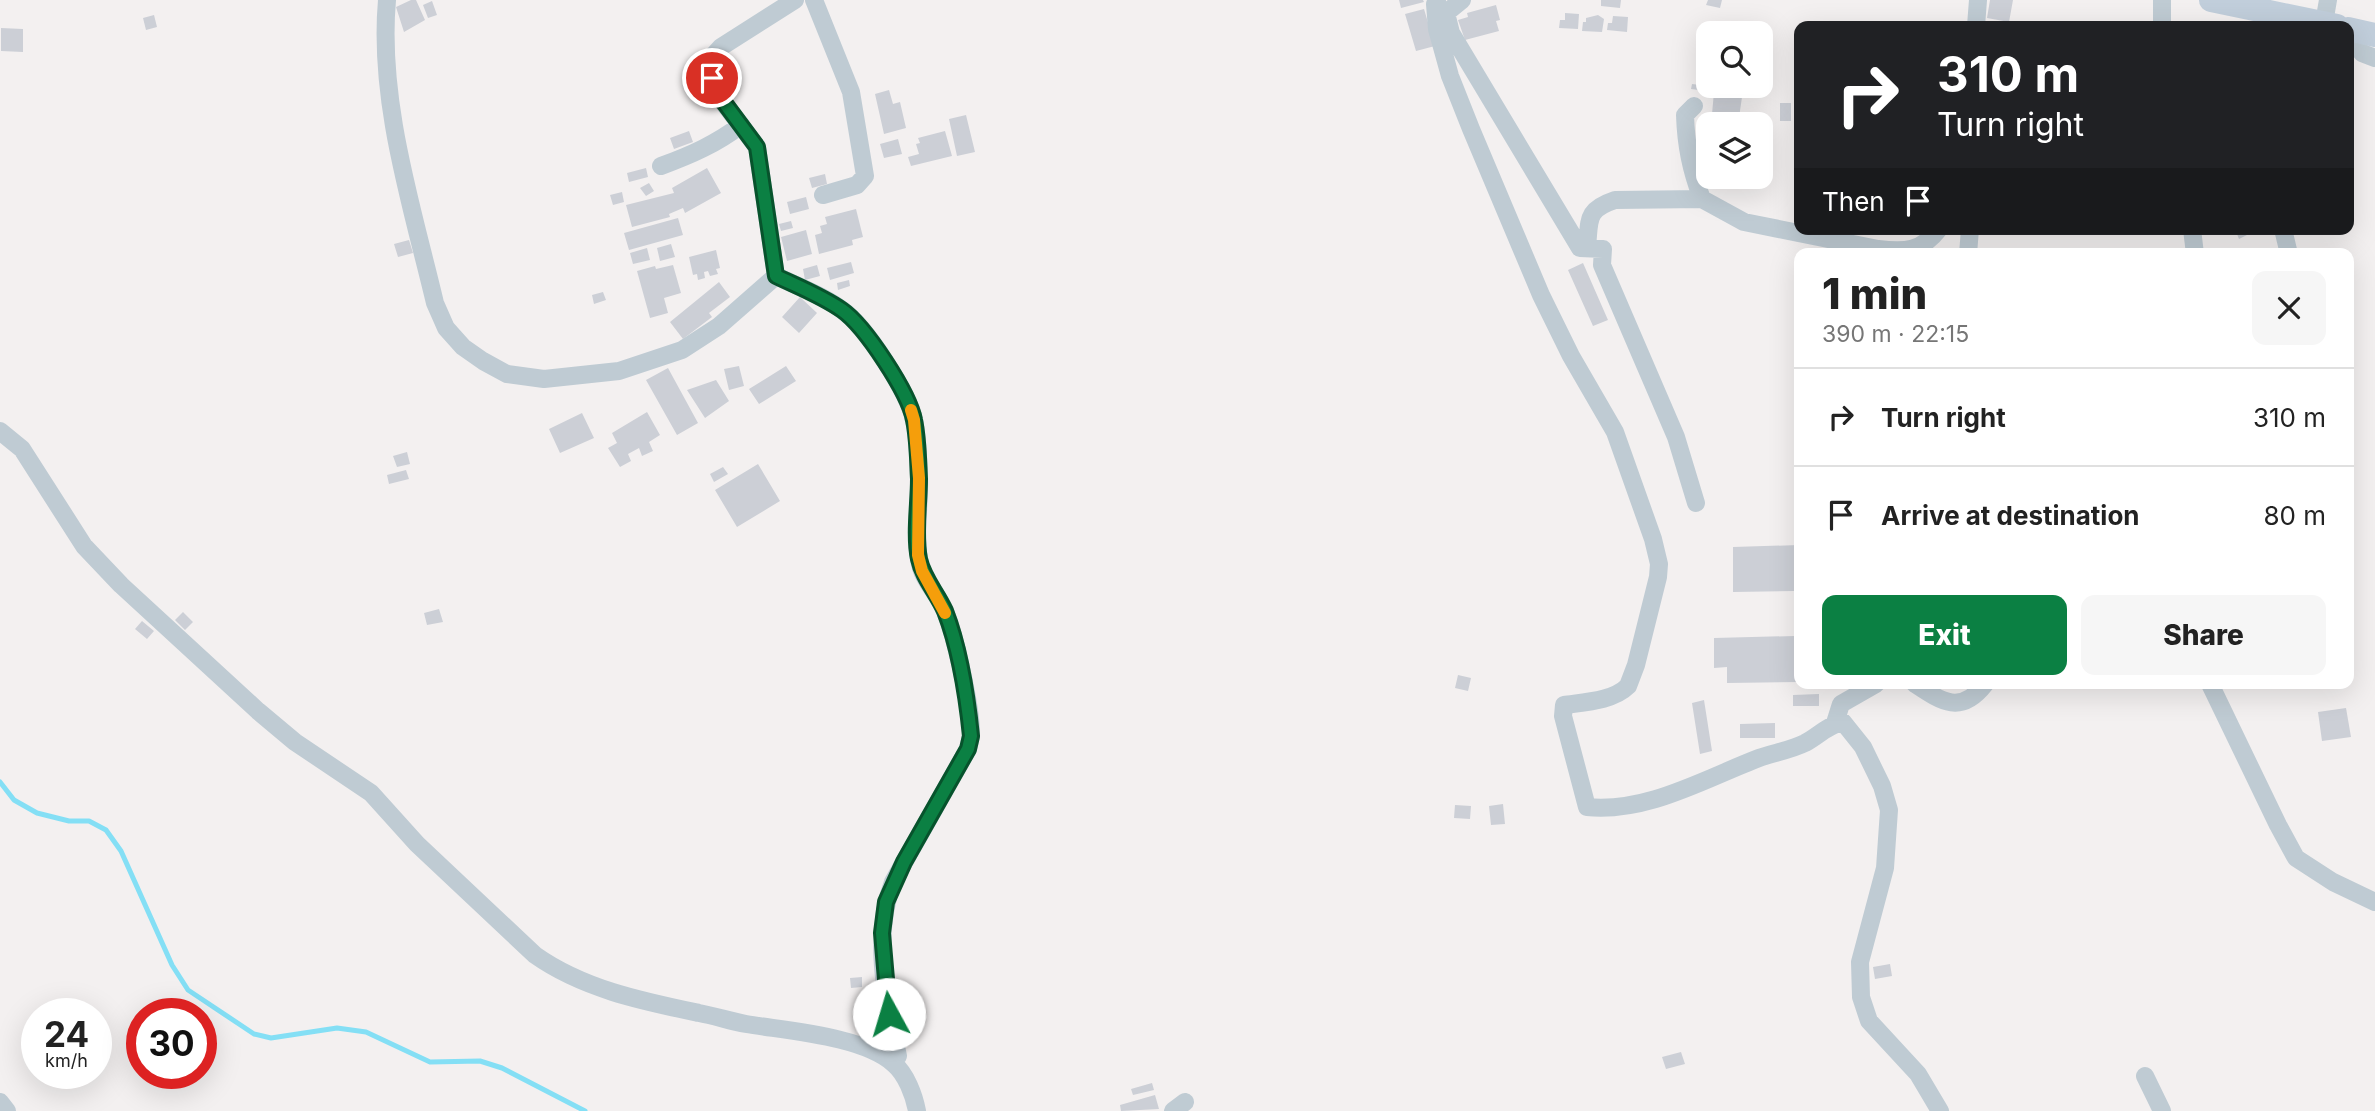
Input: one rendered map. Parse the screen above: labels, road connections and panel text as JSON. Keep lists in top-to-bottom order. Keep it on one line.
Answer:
{"page":{"turn":["310 m","Turn right"],"then":"Then","heading":["1 min","390 m · 22:15"],"list":[{"name":"Turn right","value":"310 m"},{"name":"Arrive at destination","value":"80 m"}],"buttons":["Exit","Share"],"speed":"24 km/h","limit":"30"}}
